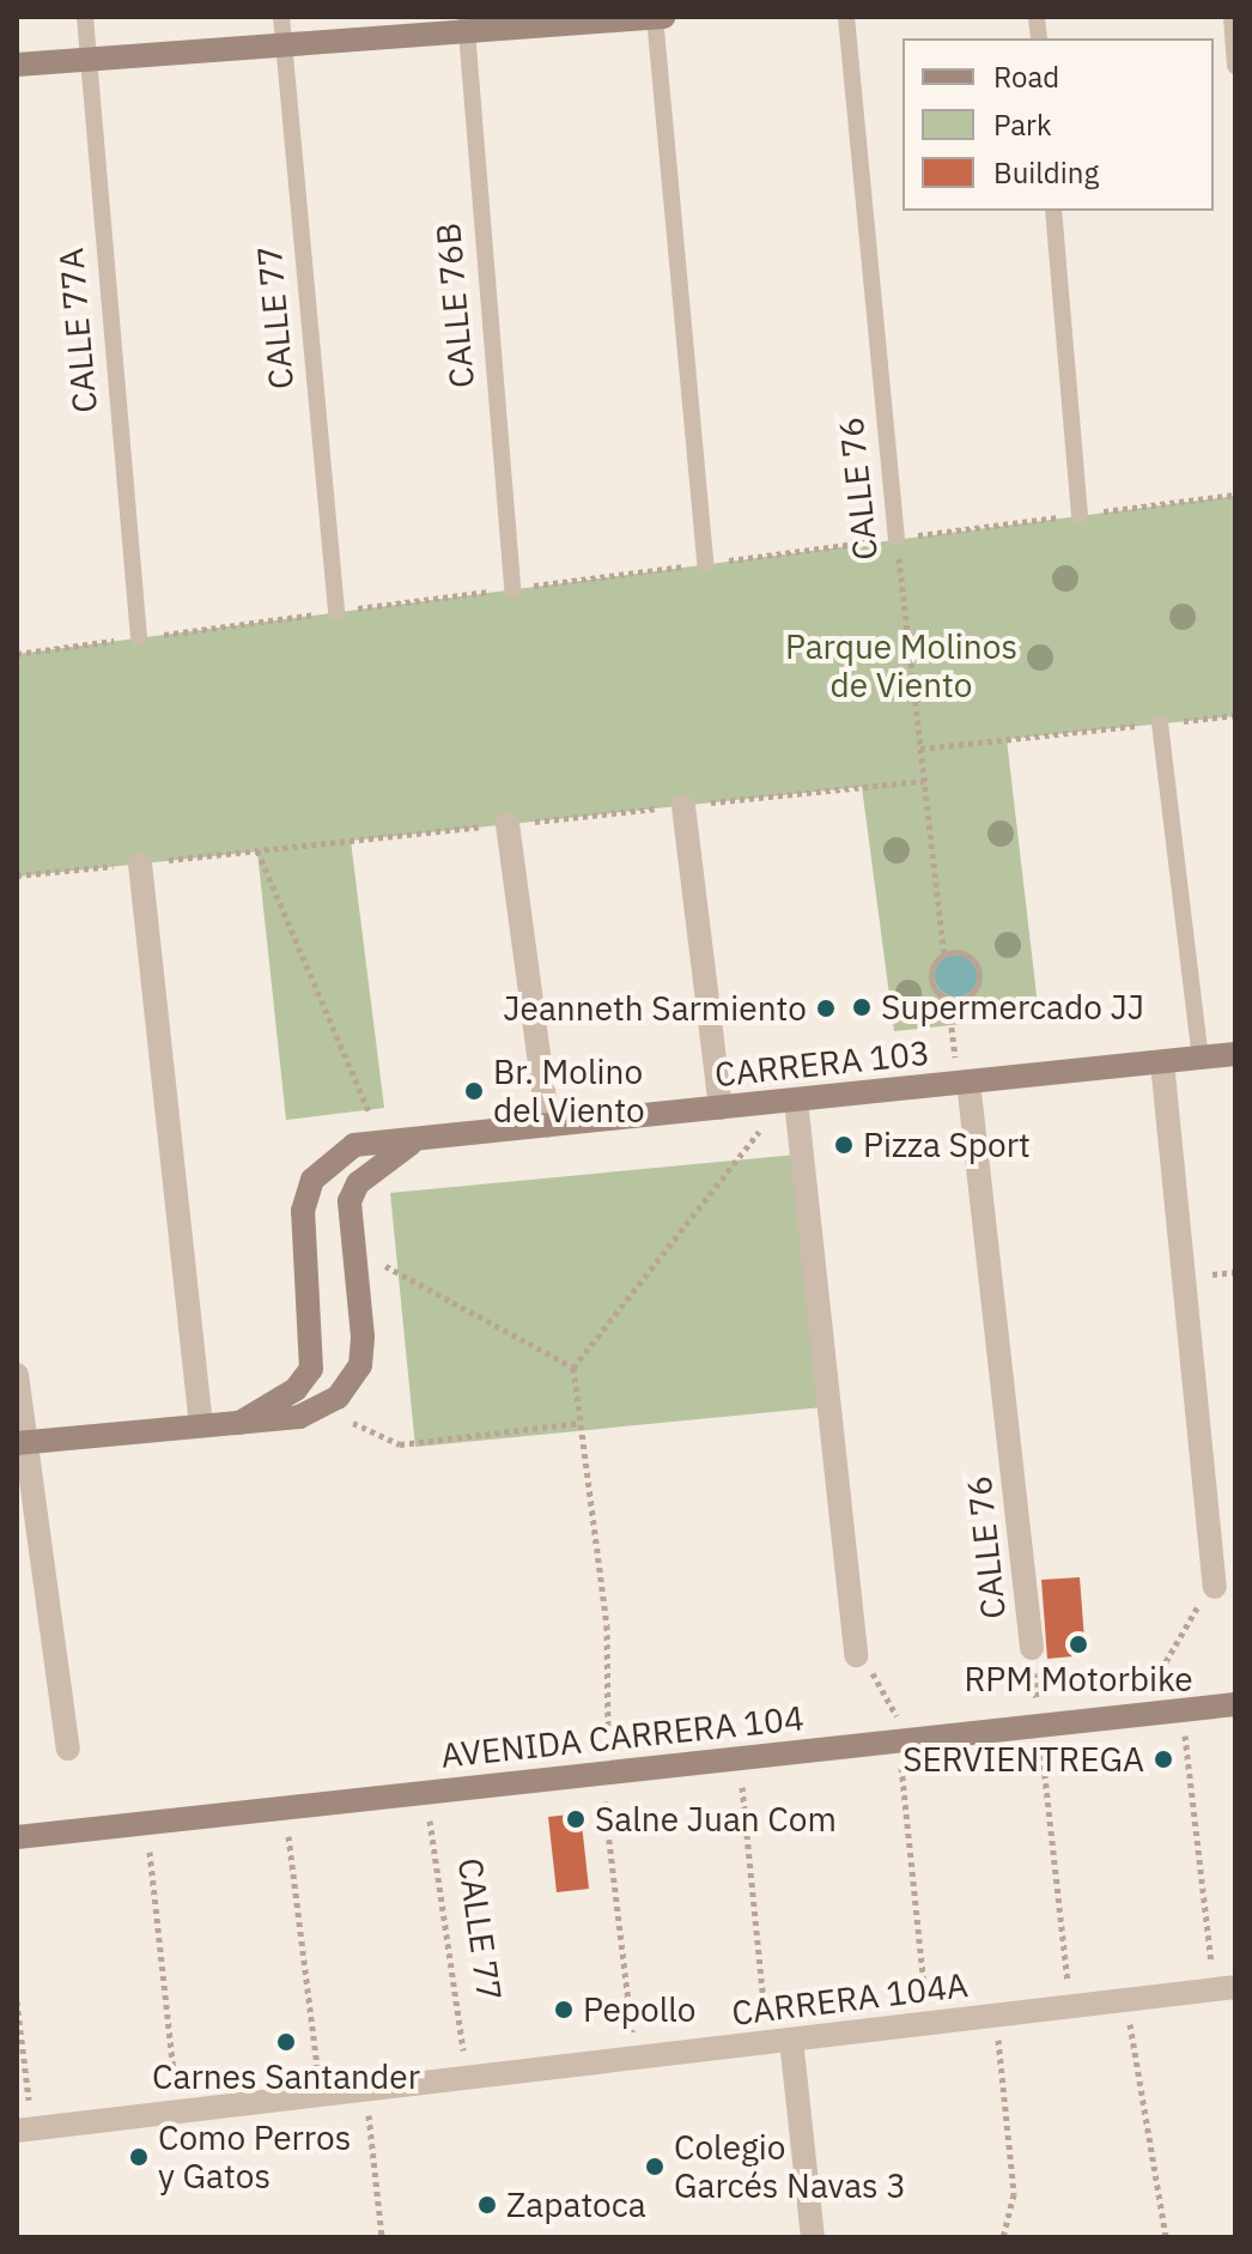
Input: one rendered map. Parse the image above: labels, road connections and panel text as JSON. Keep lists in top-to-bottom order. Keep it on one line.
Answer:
{"streets":{"street":["CALLE 76","CARRERA 103","AVENIDA CARRERA 104","CARRERA 104A"],"lane":["CALLE 76B","CALLE 77","CALLE 77A"]},"crossings":[["CALLE 77","AVENIDA CARRERA 104"],["CALLE 77","CARRERA 104A"],["CALLE 76","CARRERA 103"],["CALLE 76","AVENIDA CARRERA 104"],["CALLE 76","CARRERA 104A"]],"parks":["Parque Molinos de Viento"],"places":["Supermercado JJ","Jeanneth Sarmiento","Br. Molino del Viento","Pizza Sport","RPM Motorbike","SERVIENTREGA","Salne Juan Com","Pepollo","Carnes Santander","Como Perros y Gatos","Colegio Garcés Navas 3","Zapatoca"],"legend":["Road","Park","Building"]}
